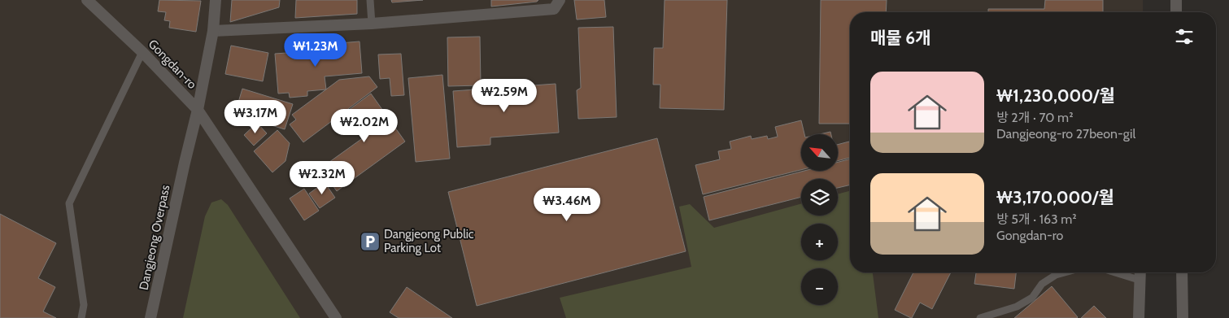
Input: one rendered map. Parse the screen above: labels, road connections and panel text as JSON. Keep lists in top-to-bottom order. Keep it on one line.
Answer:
{"streets":{"street":["Gongdan-ro","Dangjeong Overpass"]},"crossings":[["Gongdan-ro","Dangjeong Overpass"]],"places":{"parking":["Dangjeong Public Parking Lot"]},"north":"top left","page":{"heading":"매물 6개","price":["₩1.23M","₩2.59M","₩3.17M","₩2.02M","₩2.32M","₩3.46M"],"list":[{"name":"₩1,230,000/월","note":"방 2개 · 70 m² · Dangjeong-ro 27beon-gil"},{"name":"₩3,170,000/월","note":"방 5개 · 163 m² · Gongdan-ro"}],"map_buttons":["+","−"]}}
